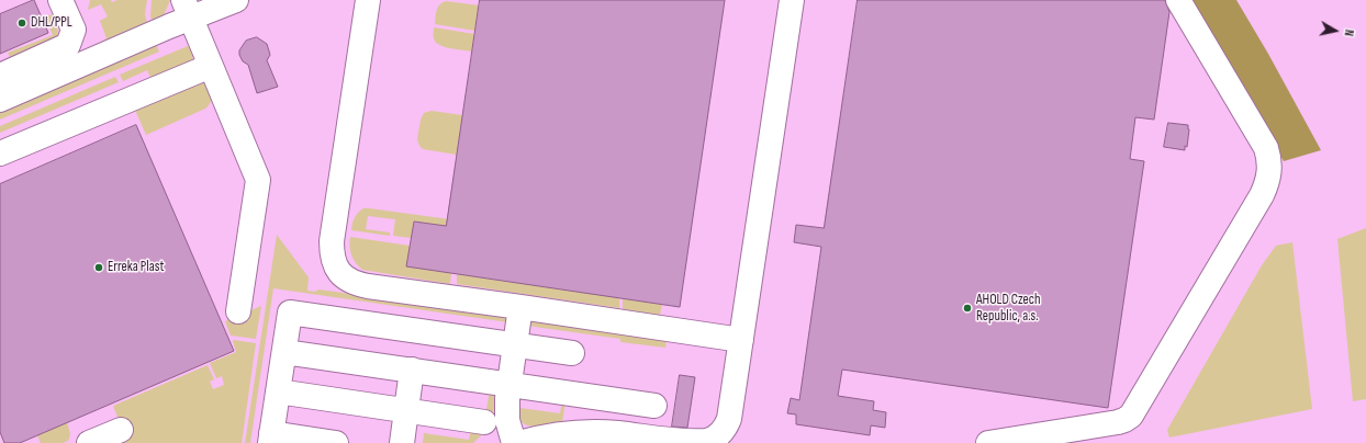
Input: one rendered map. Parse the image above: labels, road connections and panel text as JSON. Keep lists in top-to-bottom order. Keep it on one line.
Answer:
{"places":["DHL/PPL","Erreka Plast","AHOLD Czech Republic, a.s."],"north":"right"}
